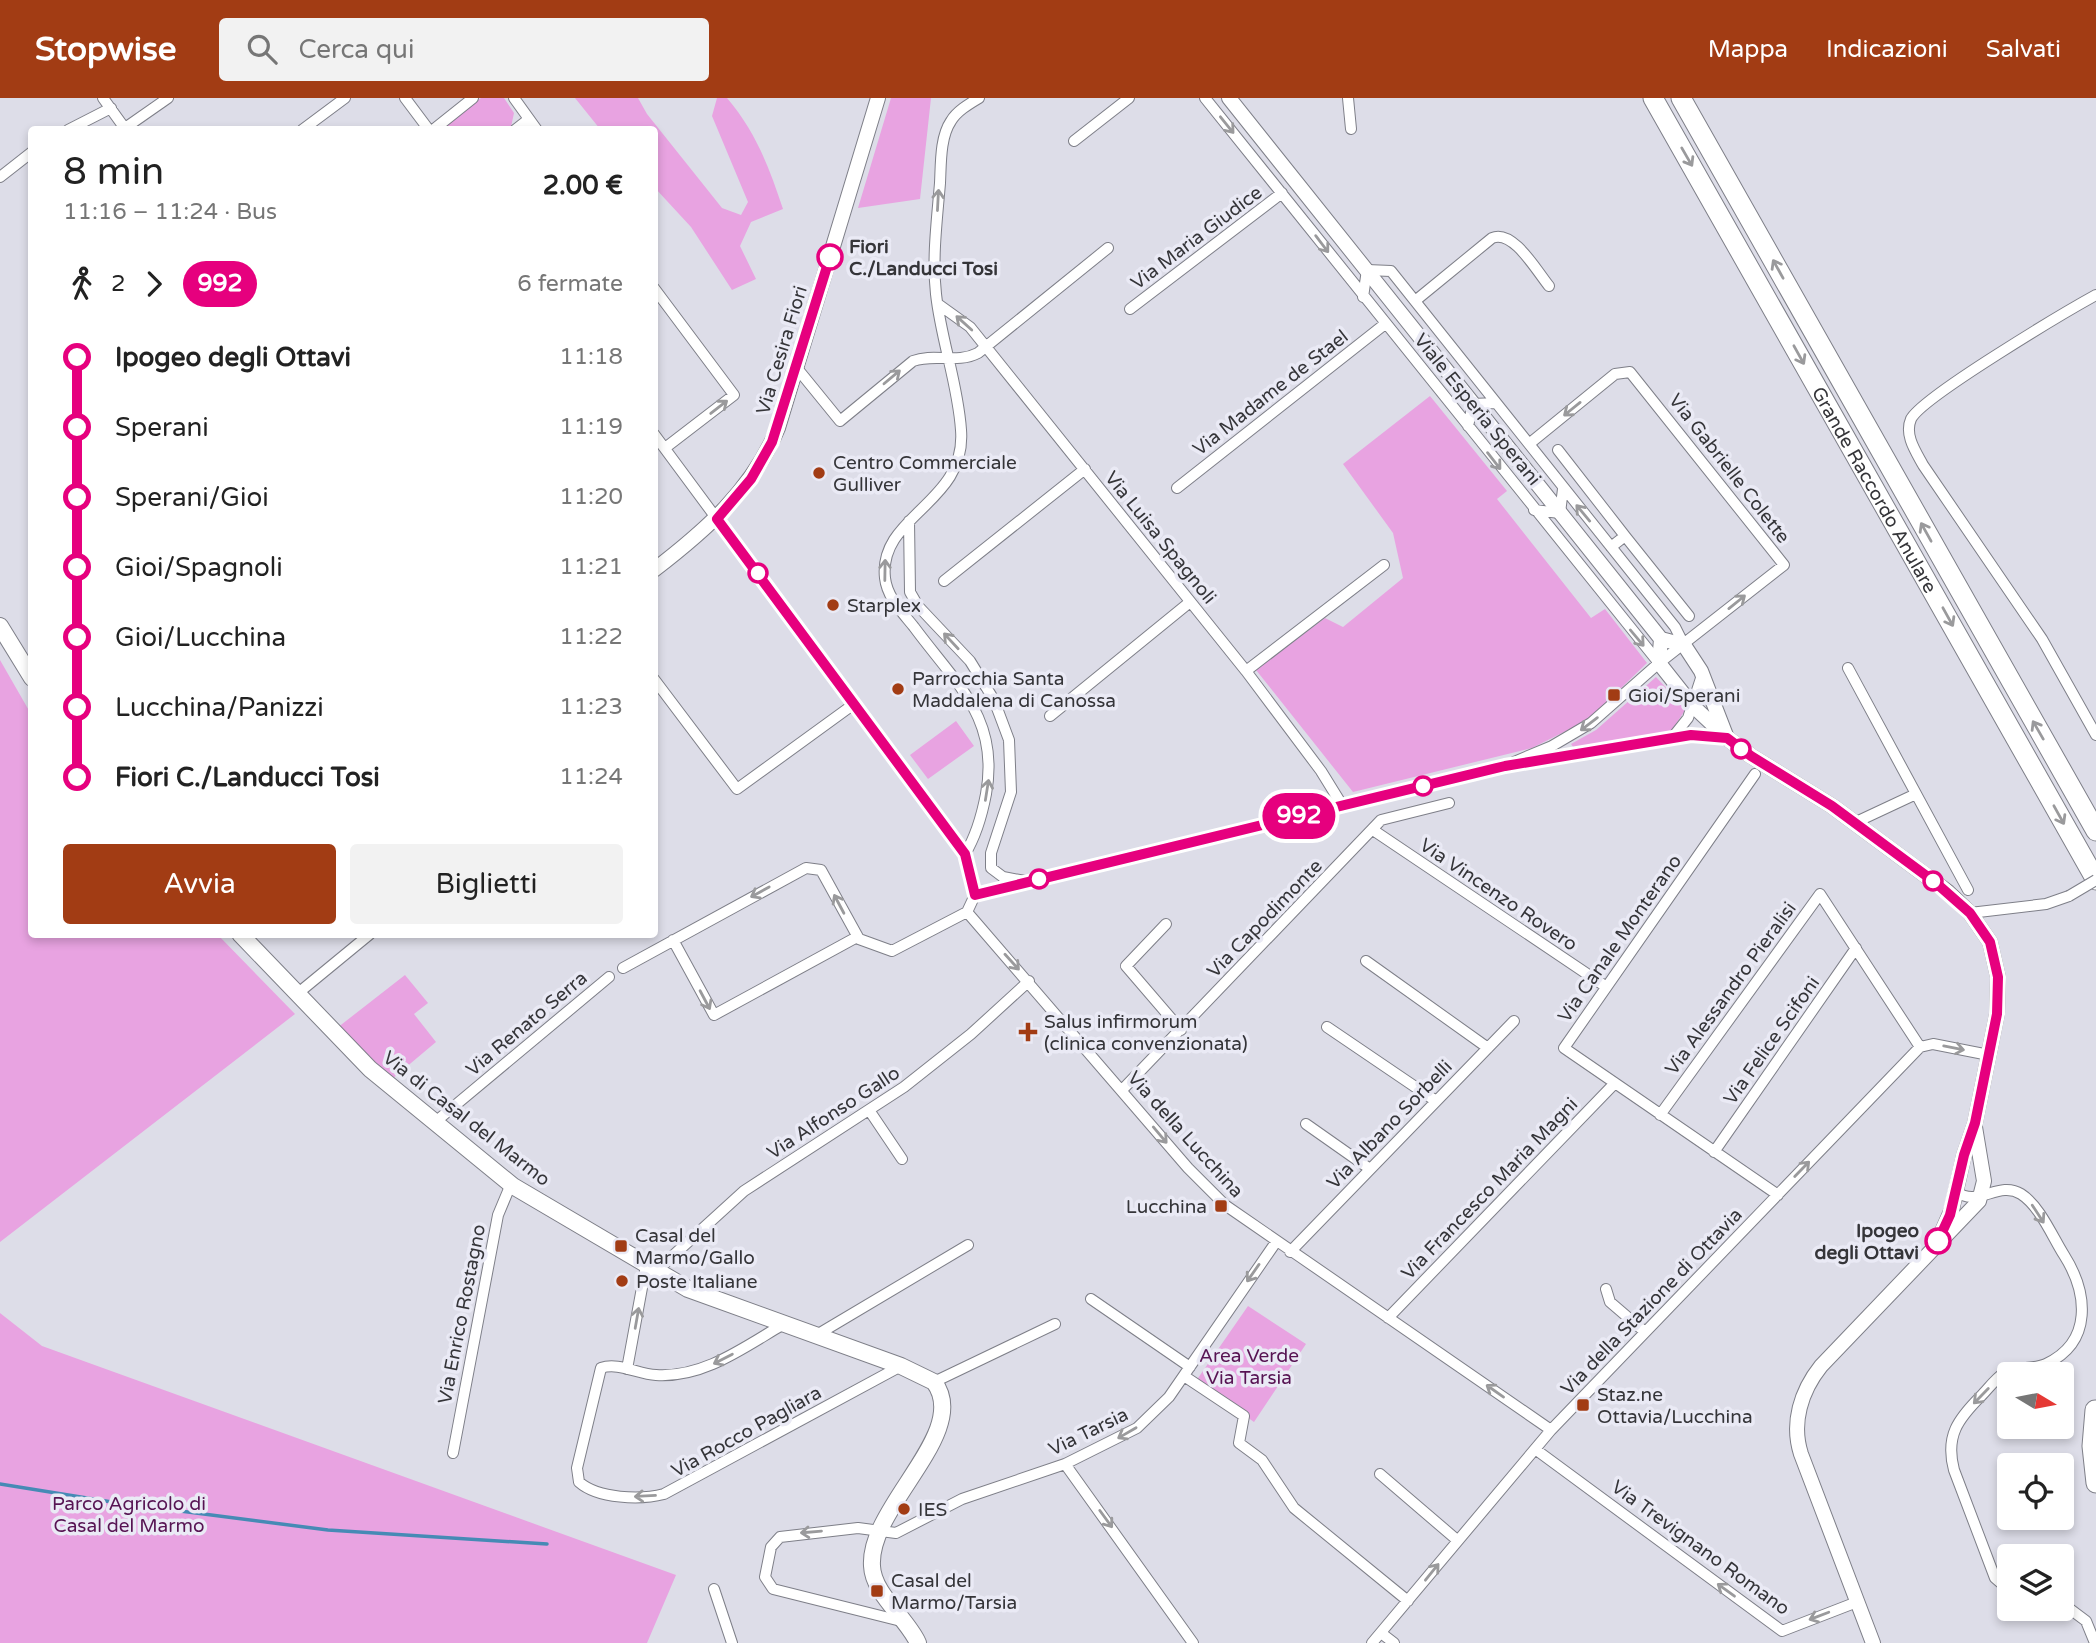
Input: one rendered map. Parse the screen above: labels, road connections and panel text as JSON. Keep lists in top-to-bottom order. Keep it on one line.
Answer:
{"streets":{"highway":["Grande Raccordo Anulare"],"main road":["Via di Casal del Marmo"],"street":["Via Maria Giudice","Via Cesira Fiori","Via Madame de Stael","Viale Esperia Sperani","Via Gabrielle Colette","Via Luisa Spagnoli","Via Vincenzo Rovero","Via Capodimonte","Via Canale Monterano","Via Alessandro Pieralisi","Via Renato Serra","Via Felice Scifoni","Via Alfonso Gallo","Via Albano Sorbelli","Via della Lucchina","Via Francesco Maria Magni","Via della Stazione di Ottavia","Via Enrico Rostagno","Via Rocco Pagliara","Via Tarsia","Via Trevignano Romano"]},"crossings":[["Via Maria Giudice","Viale Esperia Sperani"],["Via Madame de Stael","Viale Esperia Sperani"],["Viale Esperia Sperani","Via Gabrielle Colette"],["Via Vincenzo Rovero","Via Capodimonte"],["Via Vincenzo Rovero","Via Canale Monterano"],["Via Capodimonte","Via della Lucchina"],["Via Canale Monterano","Via Alessandro Pieralisi"],["Via Canale Monterano","Via Felice Scifoni"],["Via Canale Monterano","Via Francesco Maria Magni"],["Via Canale Monterano","Via della Stazione di Ottavia"],["Via Alessandro Pieralisi","Via Felice Scifoni"],["Via Alessandro Pieralisi","Via della Stazione di Ottavia"],["Via Renato Serra","Via di Casal del Marmo"],["Via Alfonso Gallo","Via di Casal del Marmo"],["Via Alfonso Gallo","Via della Lucchina"],["Via di Casal del Marmo","Via Enrico Rostagno"],["Via di Casal del Marmo","Via Rocco Pagliara"],["Via Albano Sorbelli","Via della Lucchina"],["Via della Lucchina","Via Francesco Maria Magni"],["Via della Lucchina","Via della Stazione di Ottavia"],["Via della Lucchina","Via Tarsia"],["Via della Stazione di Ottavia","Via Trevignano Romano"]],"one_way":["Via Trevignano Romano"],"parks":["Area Verde Via Tarsia","Parco Agricolo di Casal del Marmo"],"places":{"other":["Fiori C./Landucci Tosi","Centro Commerciale Gulliver","Starplex","Parrocchia Santa Maddalena di Canossa","Ipogeo degli Ottavi","Poste Italiane","IES"],"transit":["Gioi/Sperani","Lucchina","Casal del Marmo/Gallo","Staz.ne Ottavia/Lucchina","Casal del Marmo/Tarsia"],"health":["Salus infirmorum (clinica convenzionata)"]},"lines":["bus line 992"],"north":"right","page":{"header":"Stopwise","search":"Cerca qui","nav":["Mappa","Indicazioni","Salvati"],"on_map":"992","heading":["8 min","11:16 – 11:24 · Bus","2.00 €"],"legs":["2","992","6 fermate"],"list":[{"name":"Ipogeo degli Ottavi","value":"11:18"},{"name":"Sperani","value":"11:19"},{"name":"Sperani/Gioi","value":"11:20"},{"name":"Gioi/Spagnoli","value":"11:21"},{"name":"Gioi/Lucchina","value":"11:22"},{"name":"Lucchina/Panizzi","value":"11:23"},{"name":"Fiori C./Landucci Tosi","value":"11:24"}],"buttons":["Avvia","Biglietti"]}}
